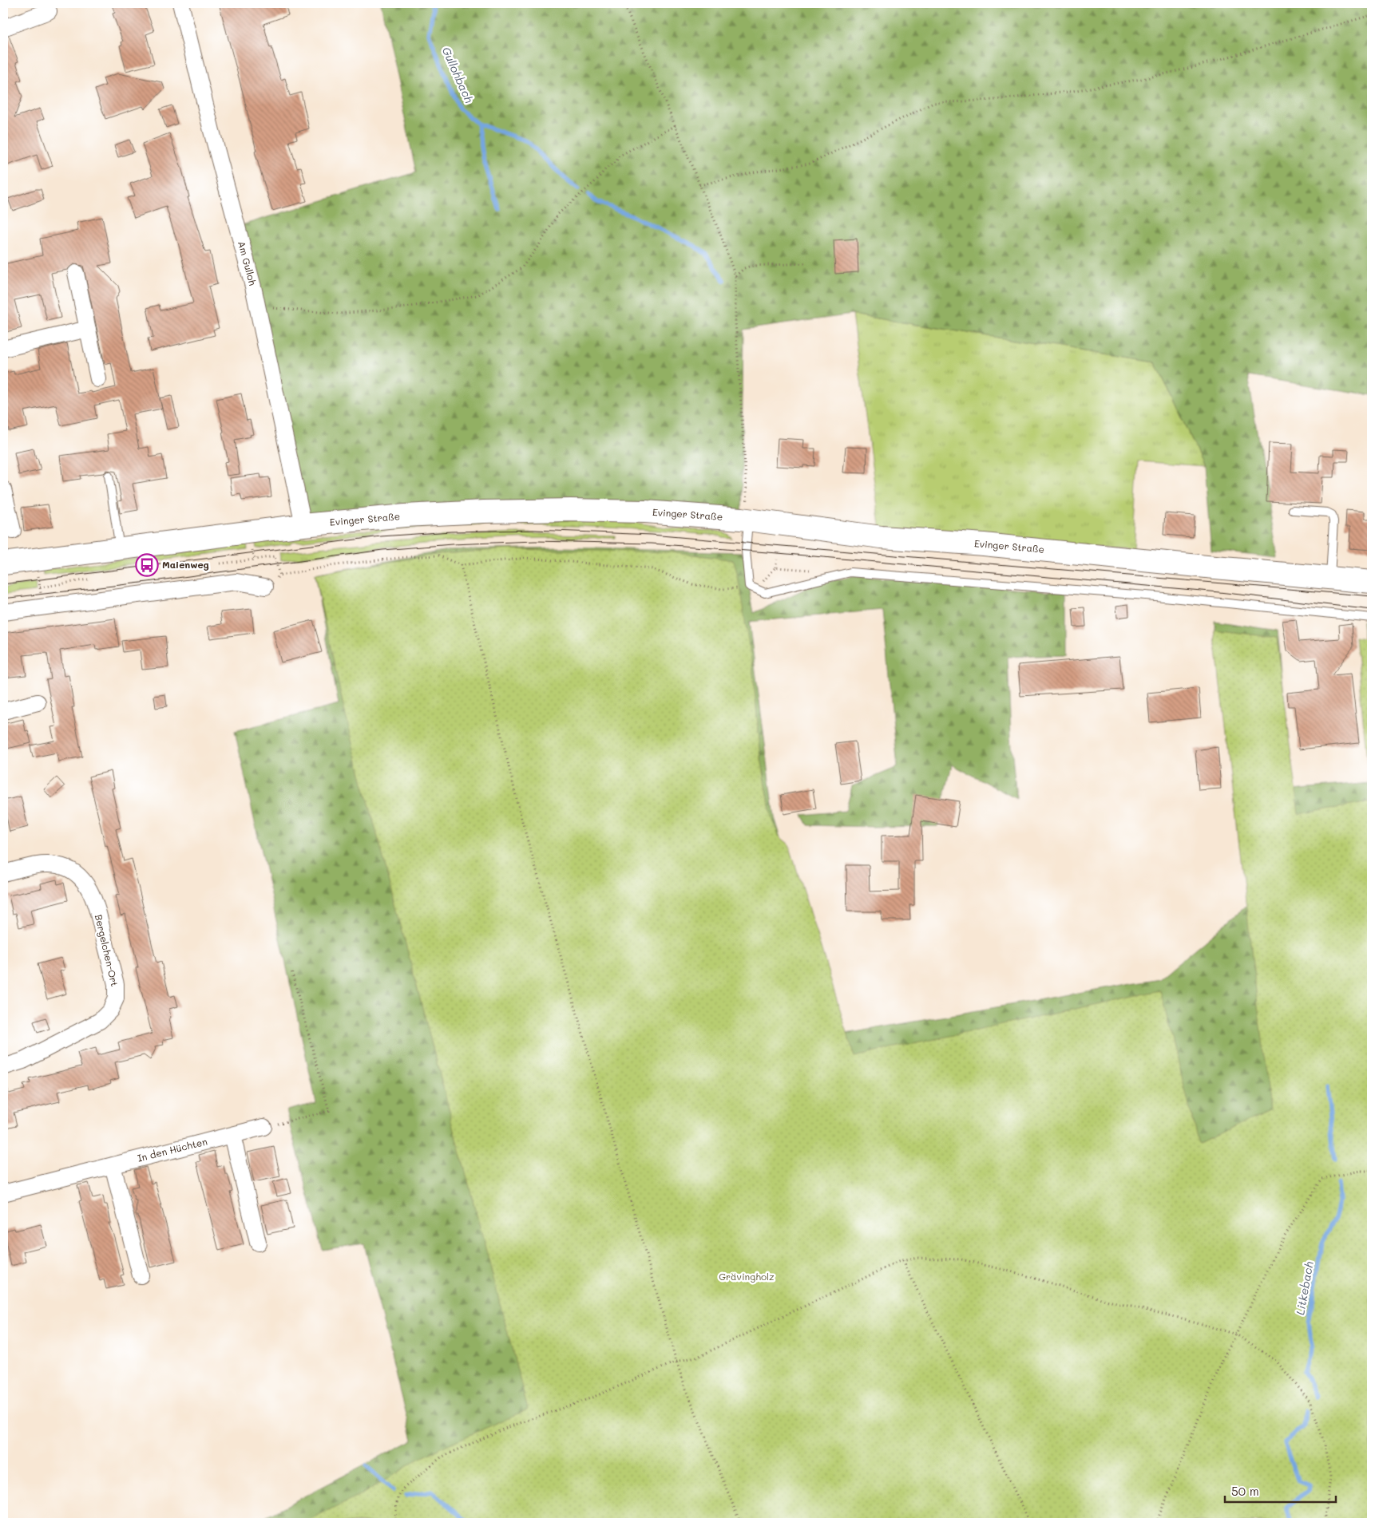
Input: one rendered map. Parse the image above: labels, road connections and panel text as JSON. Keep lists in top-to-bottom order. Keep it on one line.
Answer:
{"streets":{"main road":["Evinger Straße"],"street":["Am Gulloh","Bergelchen-Ort","In den Hüchten"]},"crossings":[["Am Gulloh","Evinger Straße"]],"water":["Gullohbach","Litkebach"],"parks":["Grävingholz"],"places":{"bus stop":["Maienweg"]},"scale_bar":"50 m"}
